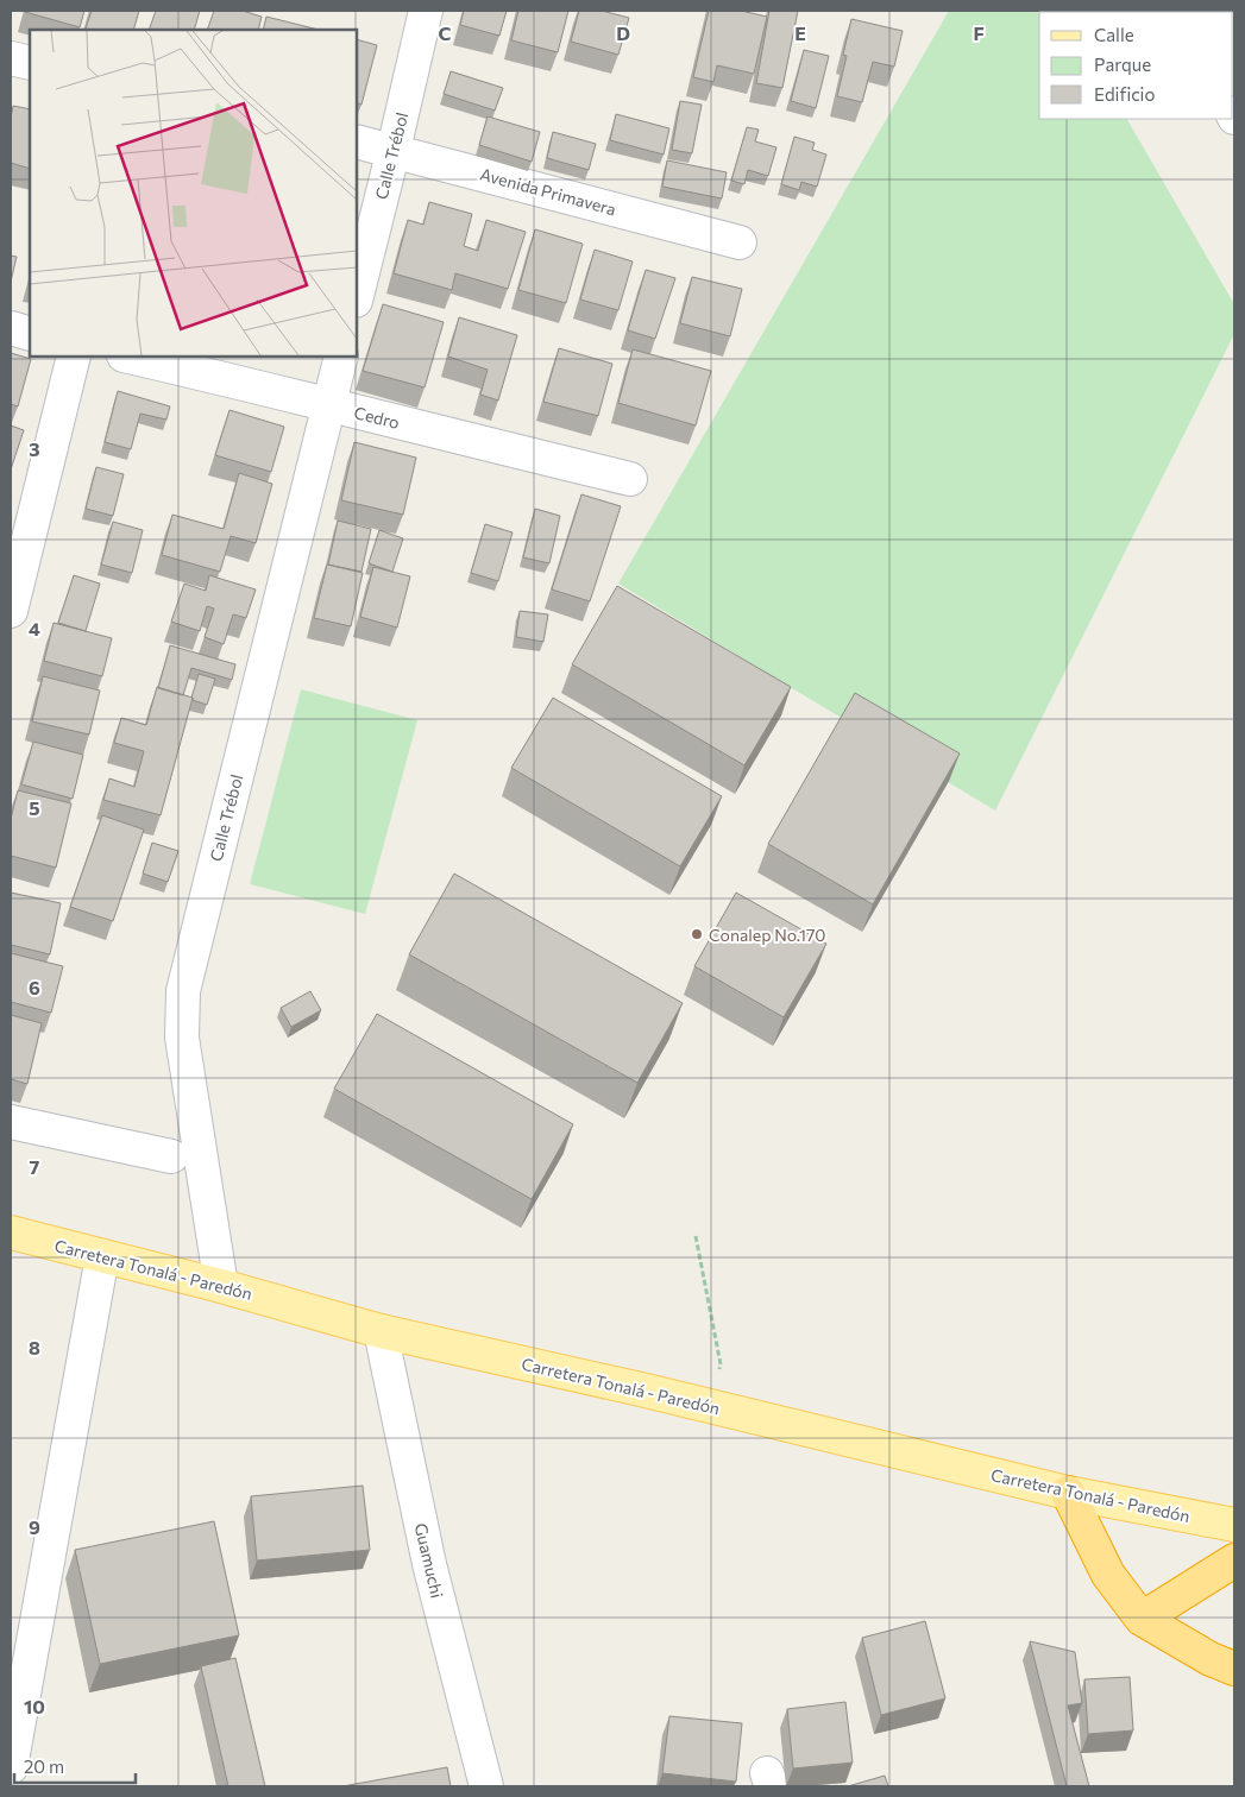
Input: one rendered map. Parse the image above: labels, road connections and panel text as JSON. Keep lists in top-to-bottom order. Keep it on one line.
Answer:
{"streets":{"main road":["Carretera Tonalá - Paredón"],"street":["Calle Trébol","Avenida Primavera","Cedro","Guamuchi"]},"crossings":[["Calle Trébol","Avenida Primavera"],["Calle Trébol","Cedro"],["Calle Trébol","Carretera Tonalá - Paredón"],["Carretera Tonalá - Paredón","Guamuchi"]],"places":["Conalep No.170"],"legend":["Calle","Parque","Edificio"],"scale_bar":"20 m","grid":{"columns":["C","D","E","F"],"rows":["3","4","5","6","7","8","9","10"]}}
